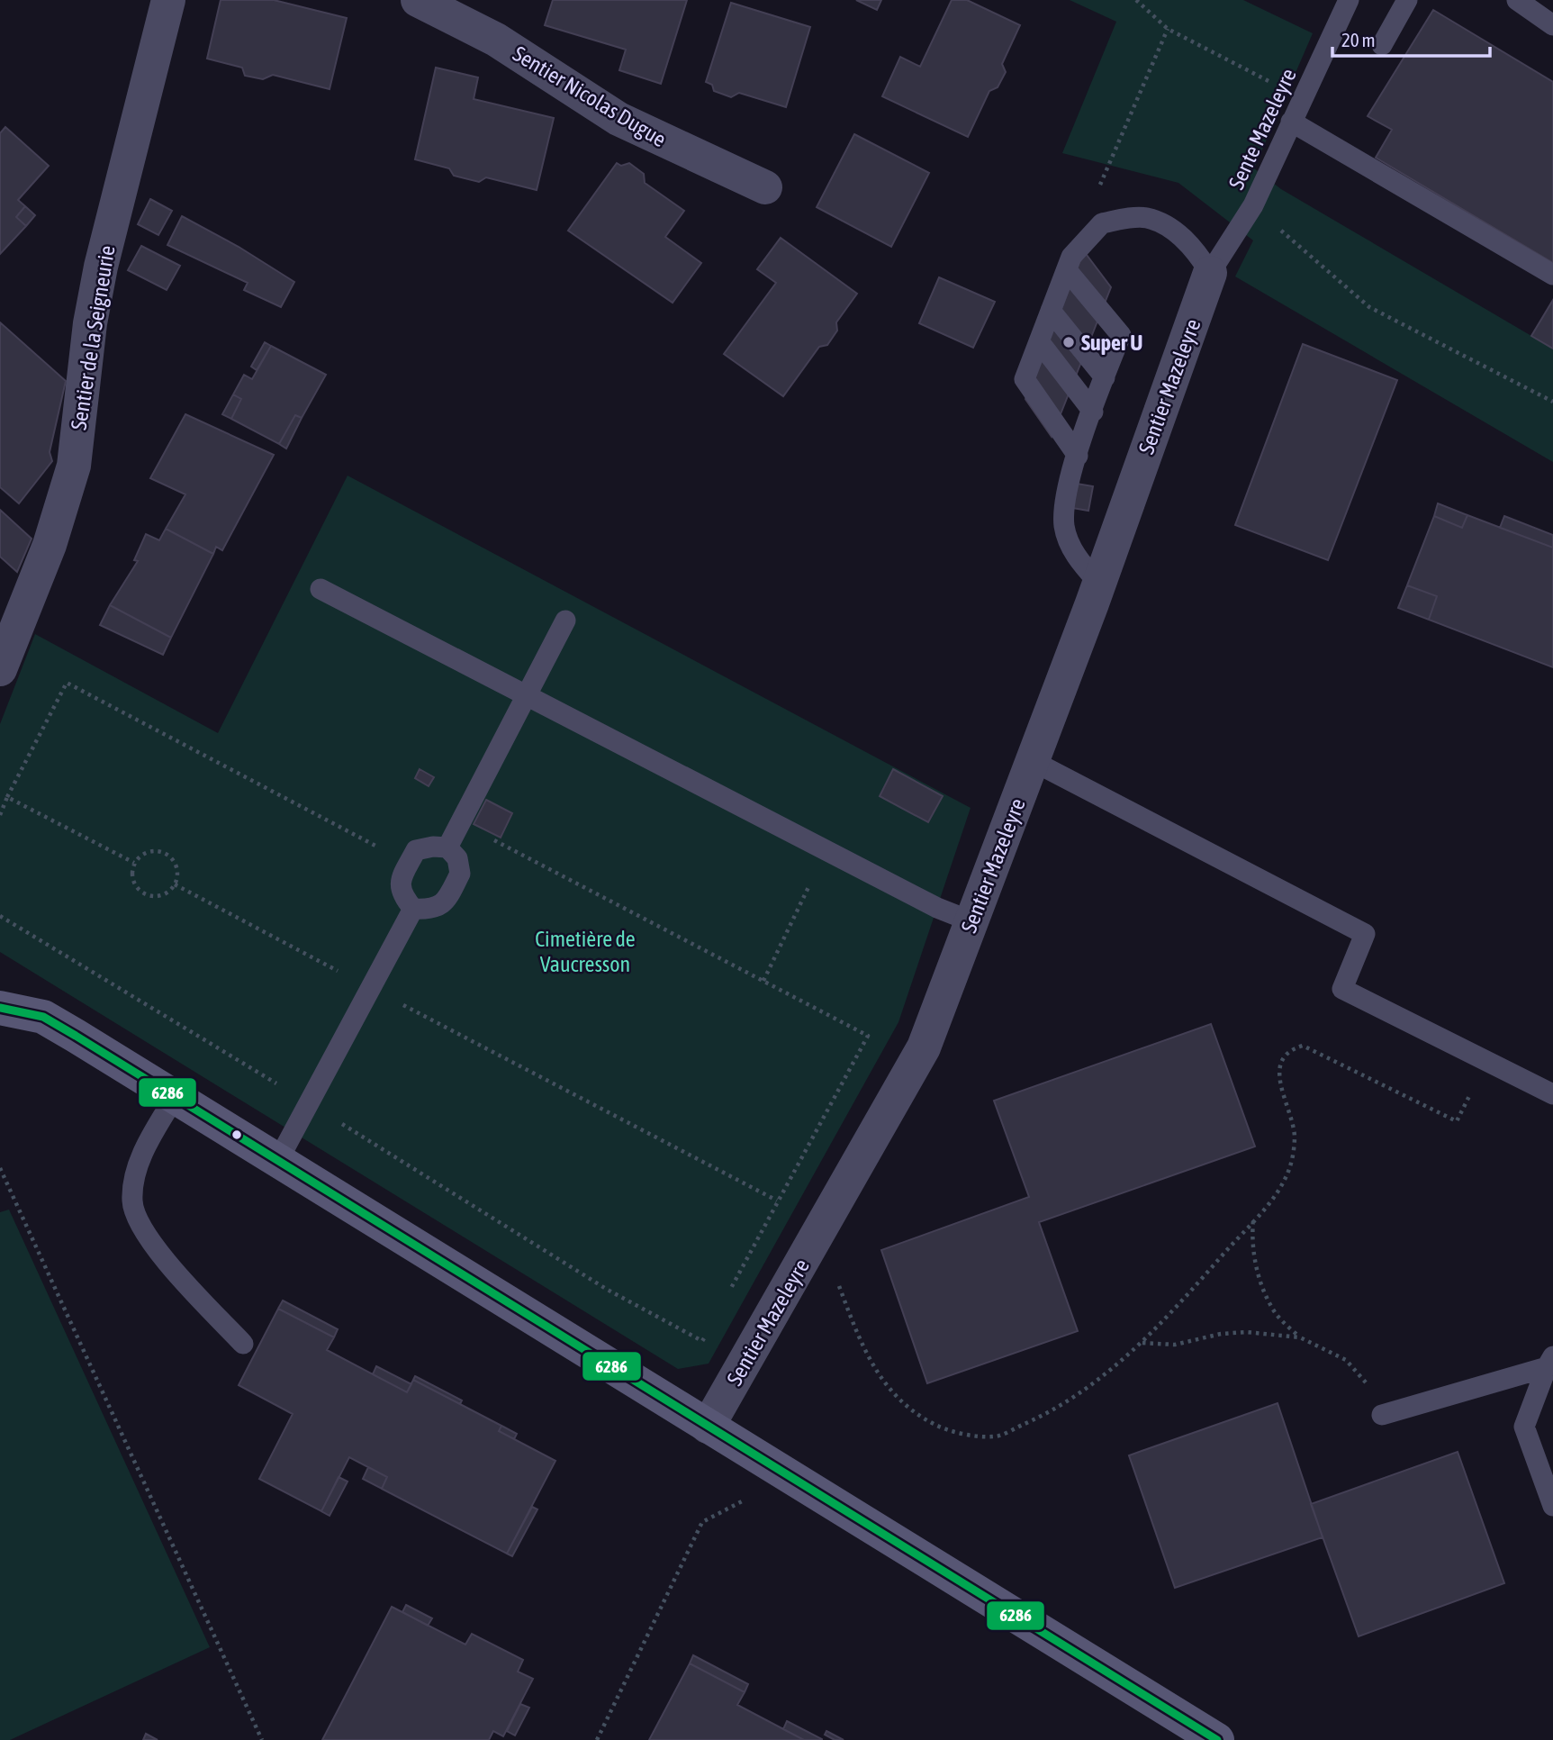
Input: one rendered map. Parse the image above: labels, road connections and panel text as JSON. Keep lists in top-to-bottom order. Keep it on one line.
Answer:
{"streets":{"street":["Sentier Nicolas Dugue","Sentier de la Seigneurie","Sentier Mazeleyre"],"lane":["Sente Mazeleyre"]},"crossings":[["Sente Mazeleyre","Sentier Mazeleyre"]],"parks":["Cimetière de Vaucresson"],"places":["Super U"],"lines":["transit line 6286"],"scale_bar":"20 m"}
